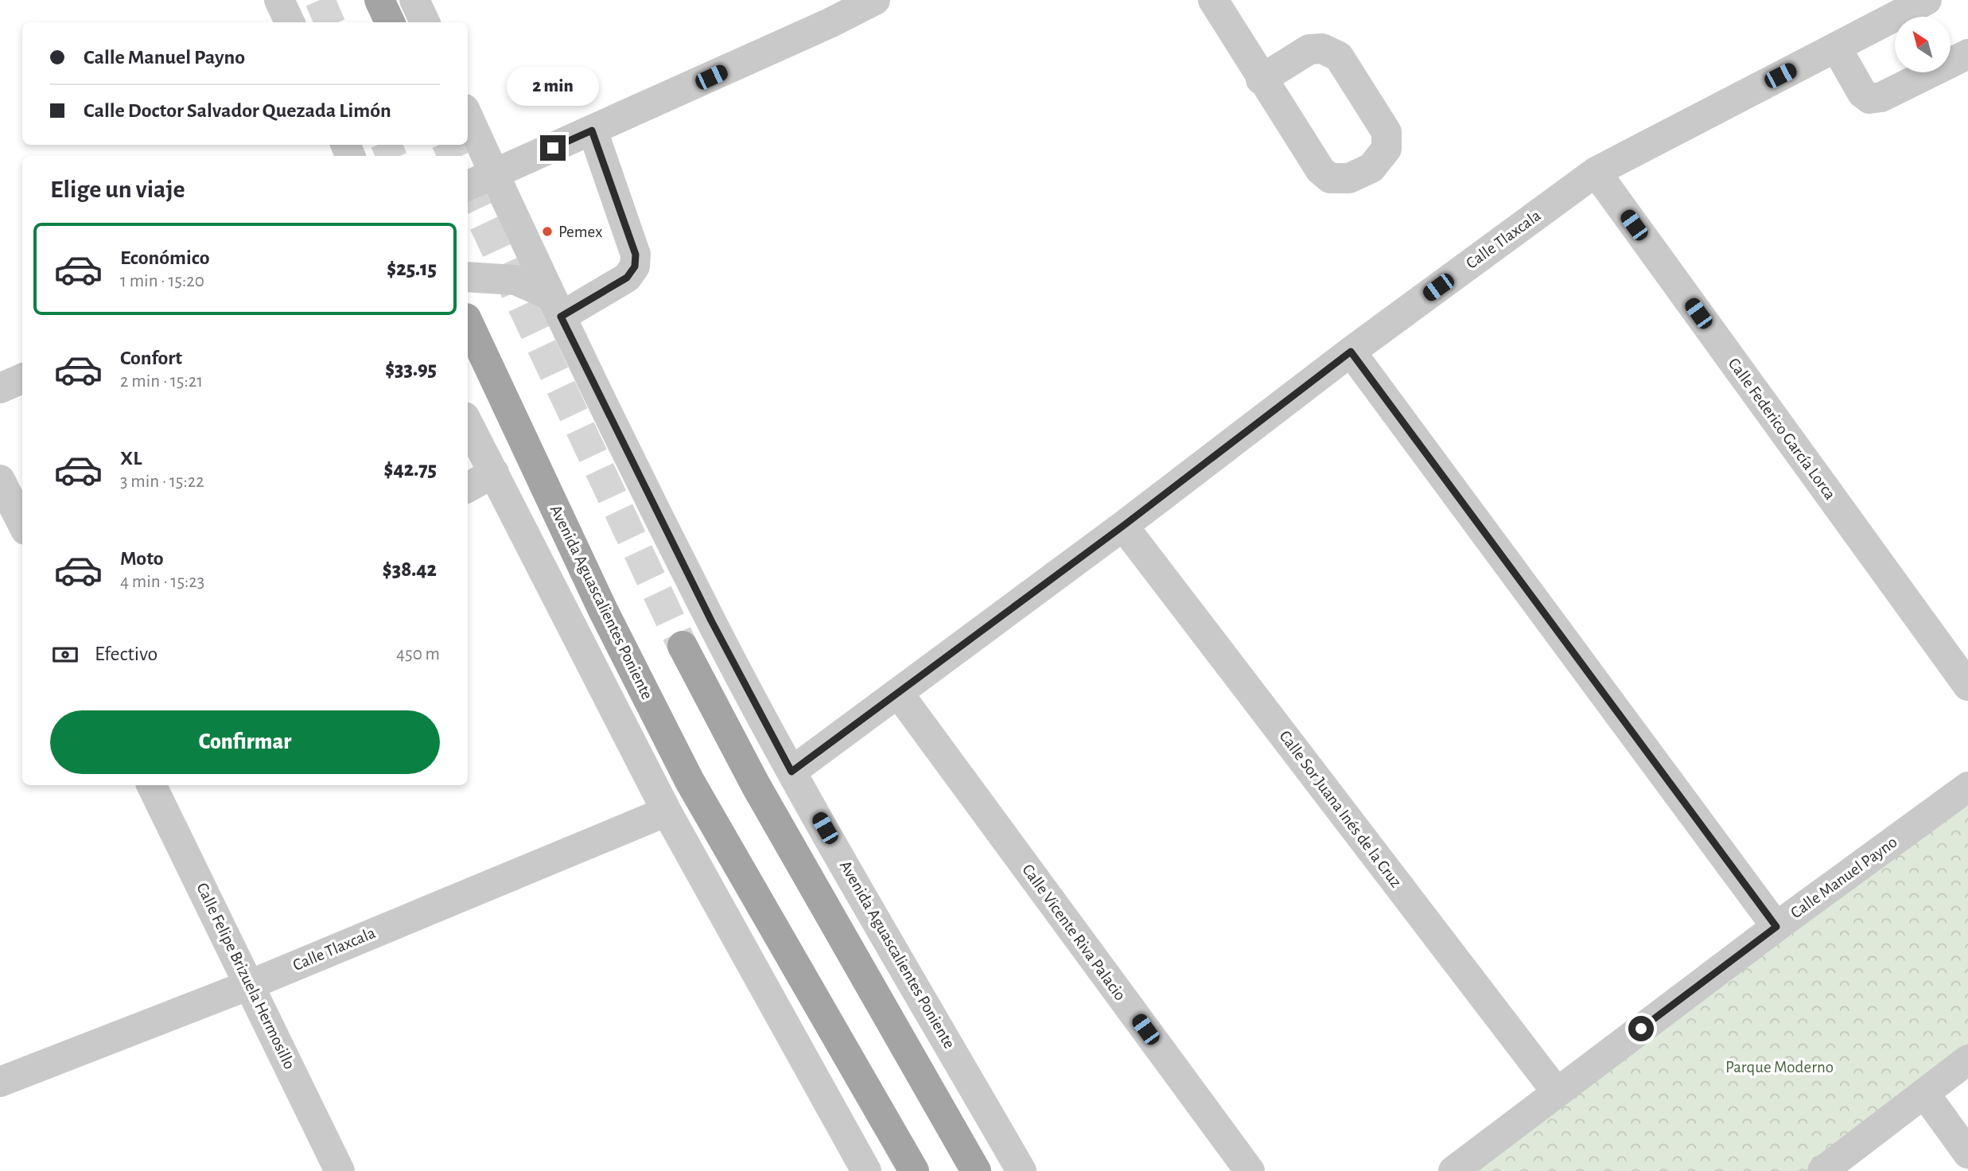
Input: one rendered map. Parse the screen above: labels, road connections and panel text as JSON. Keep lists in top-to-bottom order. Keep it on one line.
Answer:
{"streets":{"main road":["Avenida Aguascalientes Poniente"],"street":["Calle Tlaxcala","Calle Federico García Lorca","Calle Sor Juana Inés de la Cruz","Calle Manuel Payno","Calle Vicente Riva Palacio","Calle Felipe Brizuela Hermosillo"]},"crossings":[["Calle Tlaxcala","Calle Federico García Lorca"],["Calle Tlaxcala","Avenida Aguascalientes Poniente"],["Calle Tlaxcala","Calle Sor Juana Inés de la Cruz"],["Calle Tlaxcala","Calle Vicente Riva Palacio"],["Calle Tlaxcala","Calle Felipe Brizuela Hermosillo"],["Calle Sor Juana Inés de la Cruz","Calle Manuel Payno"]],"parks":["Parque Moderno"],"places":["Pemex"],"north":"top left","page":{"banner":["Calle Manuel Payno","Calle Doctor Salvador Quezada Limón"],"bubble":"2 min","heading":"Elige un viaje","list":[{"name":"Económico","note":"1 min · 15:20","value":"$25.15"},{"name":"Confort","note":"2 min · 15:21","value":"$33.95"},{"name":"XL","note":"3 min · 15:22","value":"$42.75"},{"name":"Moto","note":"4 min · 15:23","value":"$38.42"}],"pay":["Efectivo","450 m"],"buttons":"Confirmar"}}
